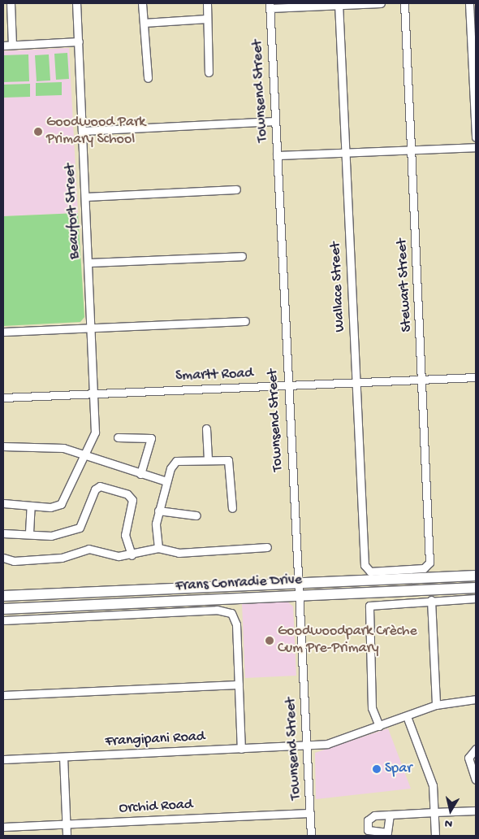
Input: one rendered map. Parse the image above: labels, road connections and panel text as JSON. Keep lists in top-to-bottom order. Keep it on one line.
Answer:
{"streets":{"main road":["Frans Conradie Drive"],"street":["Townsend Street","Beaufort Street","Stewart Street","Wallace Street","Smartt Road","Frangipani Road","Orchid Road"]},"crossings":[["Townsend Street","Smartt Road"],["Townsend Street","Frans Conradie Drive"],["Townsend Street","Frangipani Road"],["Townsend Street","Orchid Road"],["Beaufort Street","Smartt Road"],["Stewart Street","Wallace Street"],["Stewart Street","Smartt Road"],["Wallace Street","Smartt Road"]],"places":["Goodwood Park Primary School","Goodwoodpark Crèche Cum Pre-Primary","Spar"],"north":"bottom"}
